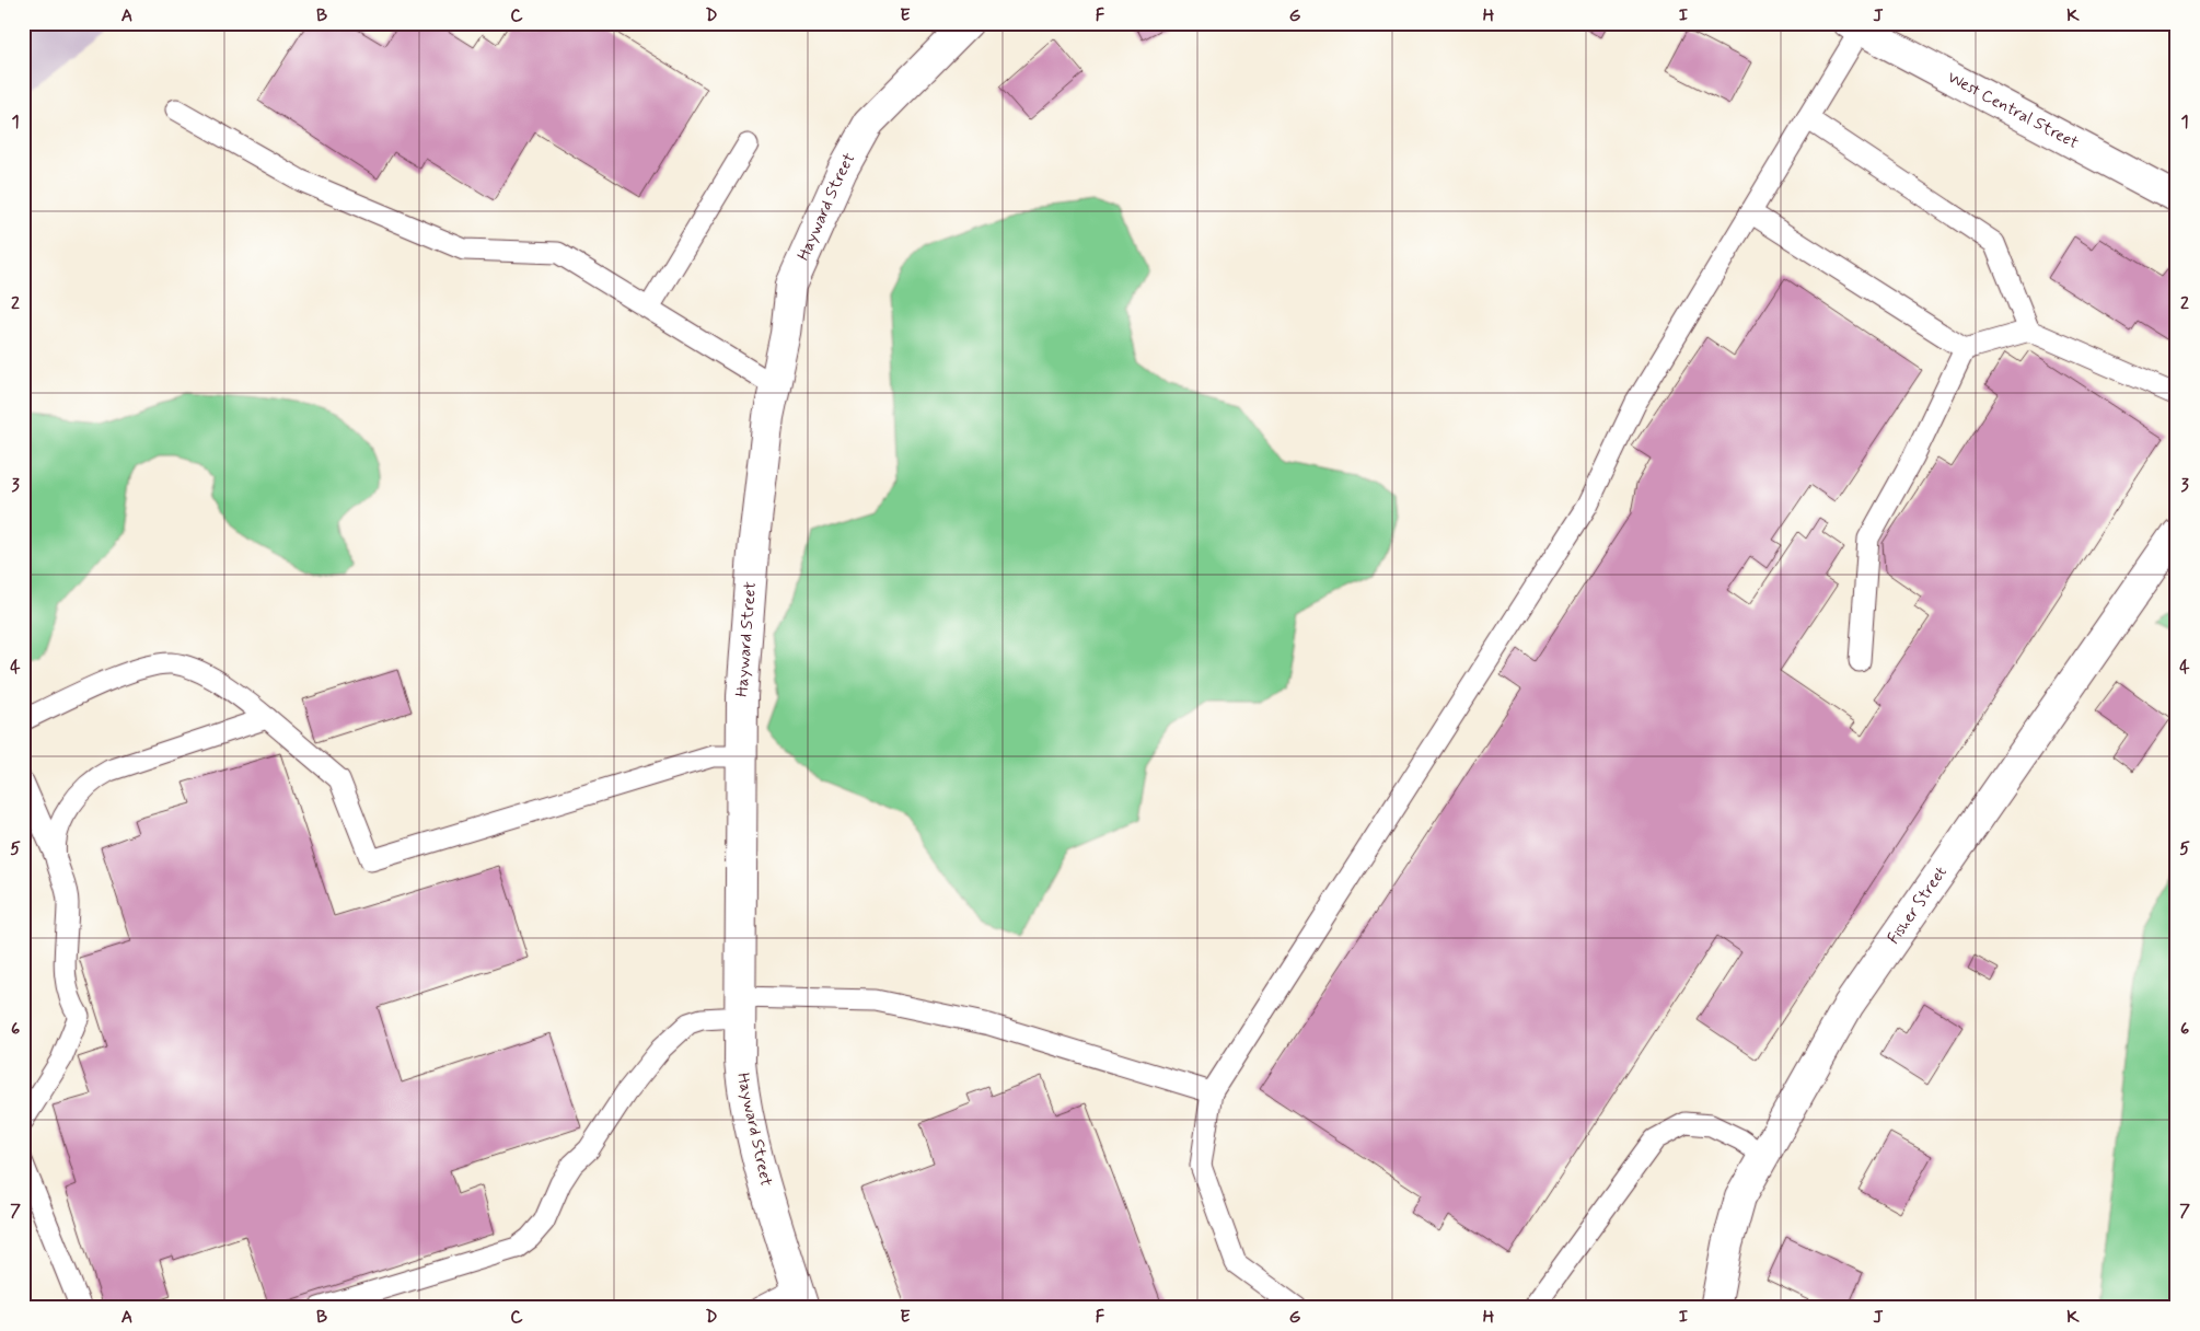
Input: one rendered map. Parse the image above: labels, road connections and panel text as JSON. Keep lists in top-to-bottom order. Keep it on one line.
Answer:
{"streets":{"street":["West Central Street","Hayward Street","Fisher Street"]},"grid":{"columns":["A","B","C","D","E","F","G","H","I","J","K"],"rows":["1","2","3","4","5","6","7"]}}
